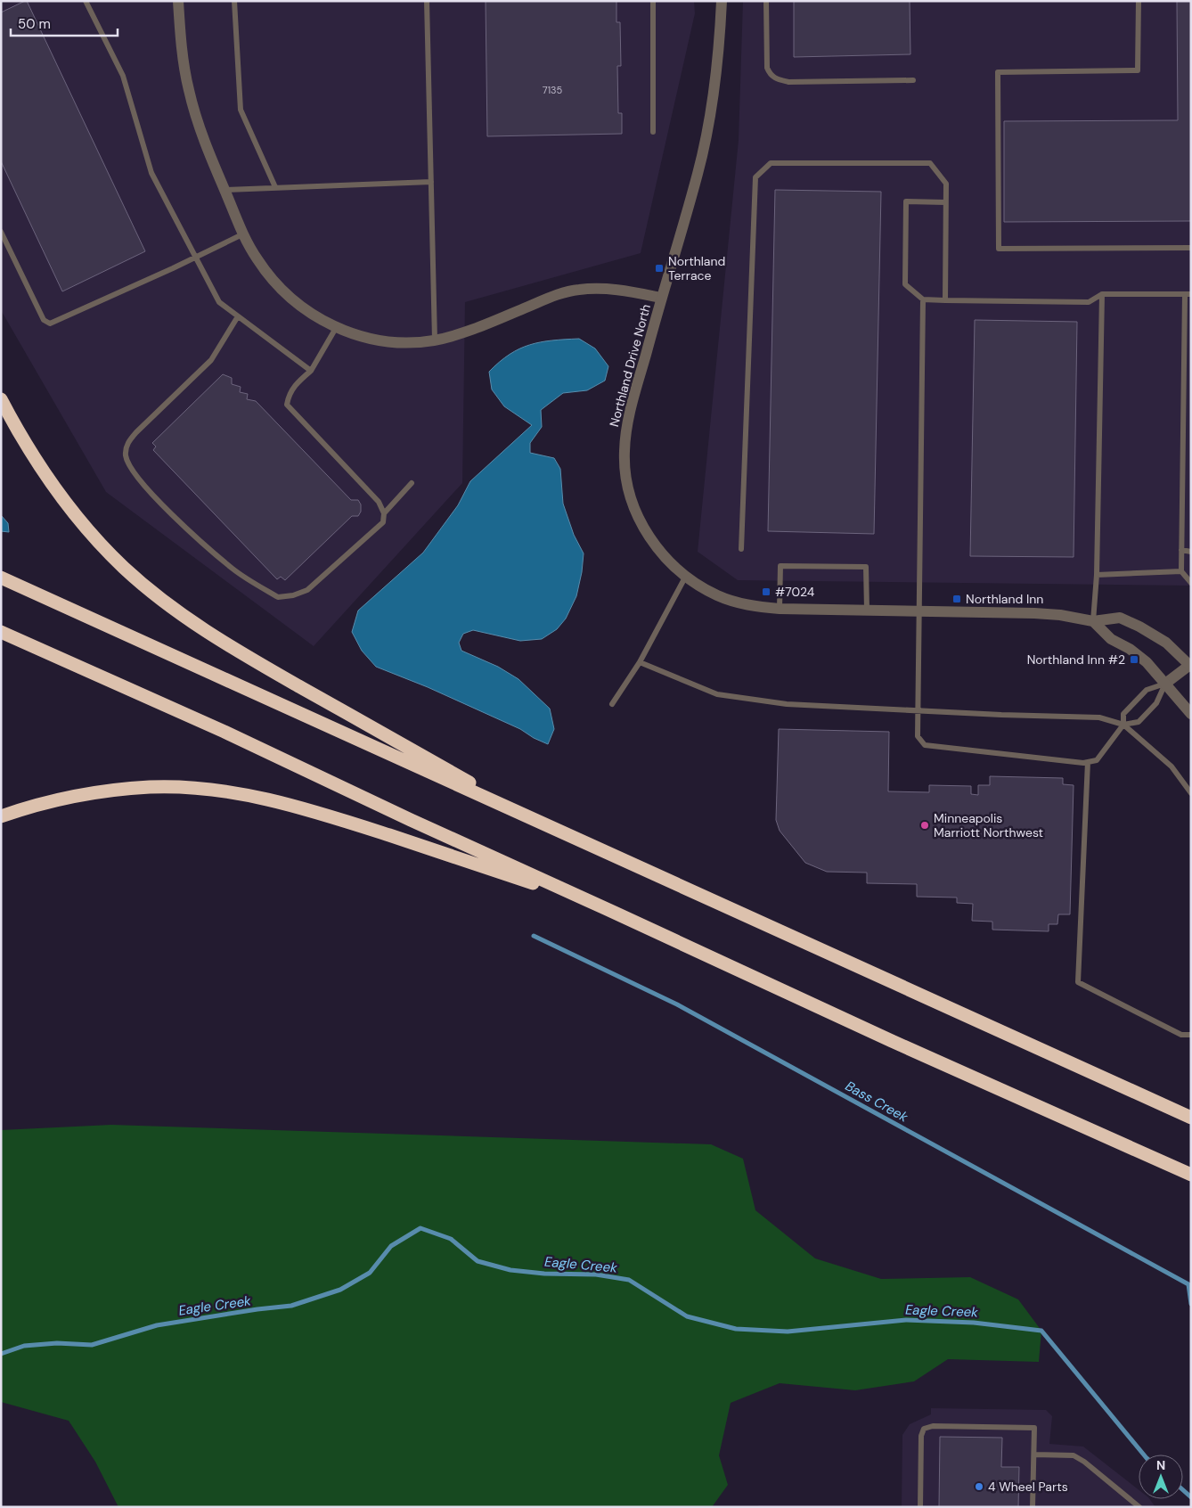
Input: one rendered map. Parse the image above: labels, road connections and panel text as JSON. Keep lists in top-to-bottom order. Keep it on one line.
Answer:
{"streets":{"street":["Northland Drive North"]},"water":["Bass Creek","Eagle Creek"],"places":{"transit":["Northland Terrace","#7024","Northland Inn","Northland Inn #2"],"other":["Minneapolis Marriott Northwest","4 Wheel Parts"]},"house_numbers":["7135"],"scale_bar":"50 m","north":"top"}
